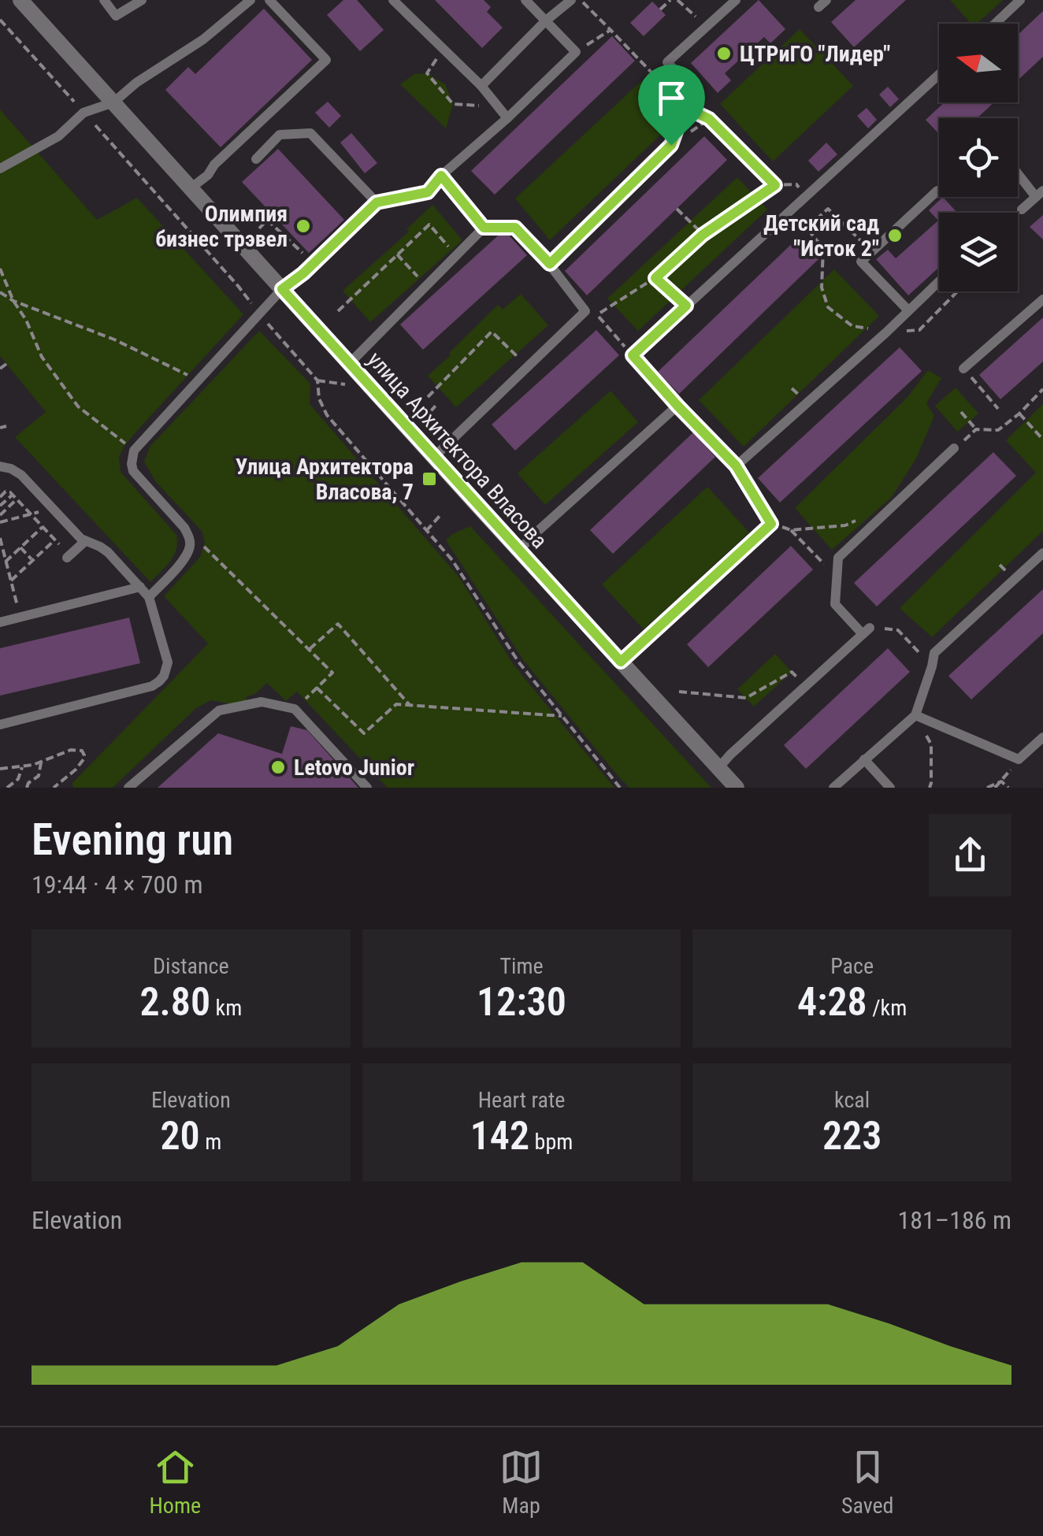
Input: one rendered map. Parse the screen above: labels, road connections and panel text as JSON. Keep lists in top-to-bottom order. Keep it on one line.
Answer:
{"streets":{"street":["улица Архитектора Власова"]},"places":{"other":["ЦТРиГО \"Лидер\"","Олимпия бизнес трэвел","Детский сад \"Исток 2\"","Letovo Junior"],"transit":["Улица Архитектора Власова, 7"]},"north":"left","page":{"heading":["Evening run","19:44 · 4 × 700 m"],"stats":[["Distance","2.80 km"],["Time","12:30"],["Pace","4:28 /km"],["Elevation","20 m"],["Heart rate","142 bpm"],["kcal","223"]],"chart":["Elevation","181–186 m"],"tabs":["Home","Map","Saved"]}}
